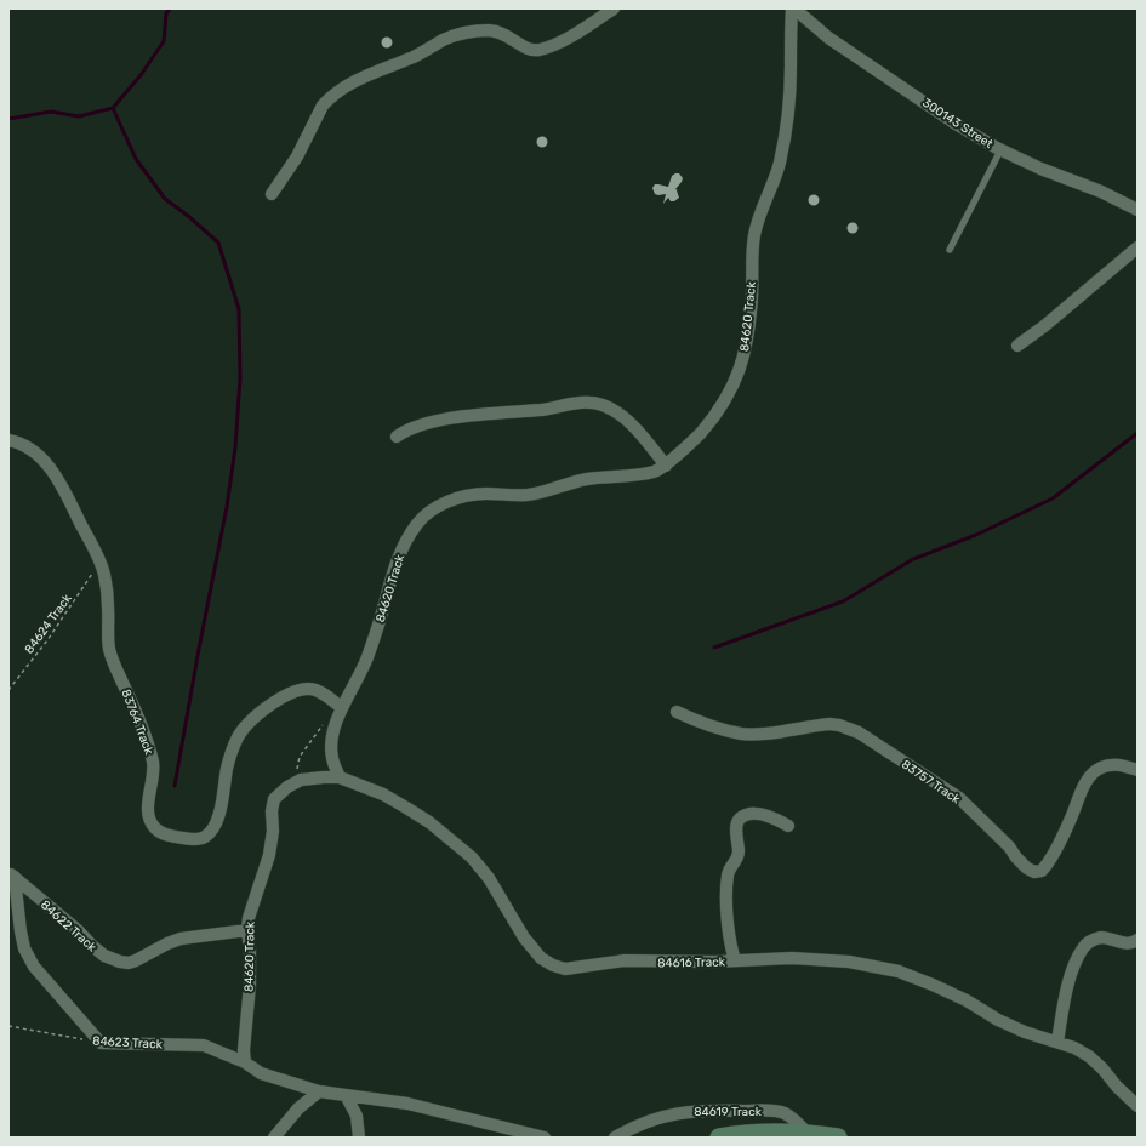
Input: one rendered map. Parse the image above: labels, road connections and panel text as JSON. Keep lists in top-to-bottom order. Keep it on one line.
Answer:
{"streets":{"street":["300143 Street","84620 Track","83764 Track","83757 Track","84622 Track","84616 Track","84623 Track","84619 Track"],"path":["84624 Track"]},"crossings":[["300143 Street","84620 Track"],["84620 Track","83764 Track"],["84620 Track","84622 Track"],["84620 Track","84616 Track"],["84620 Track","84623 Track"],["84624 Track","83764 Track"]]}
